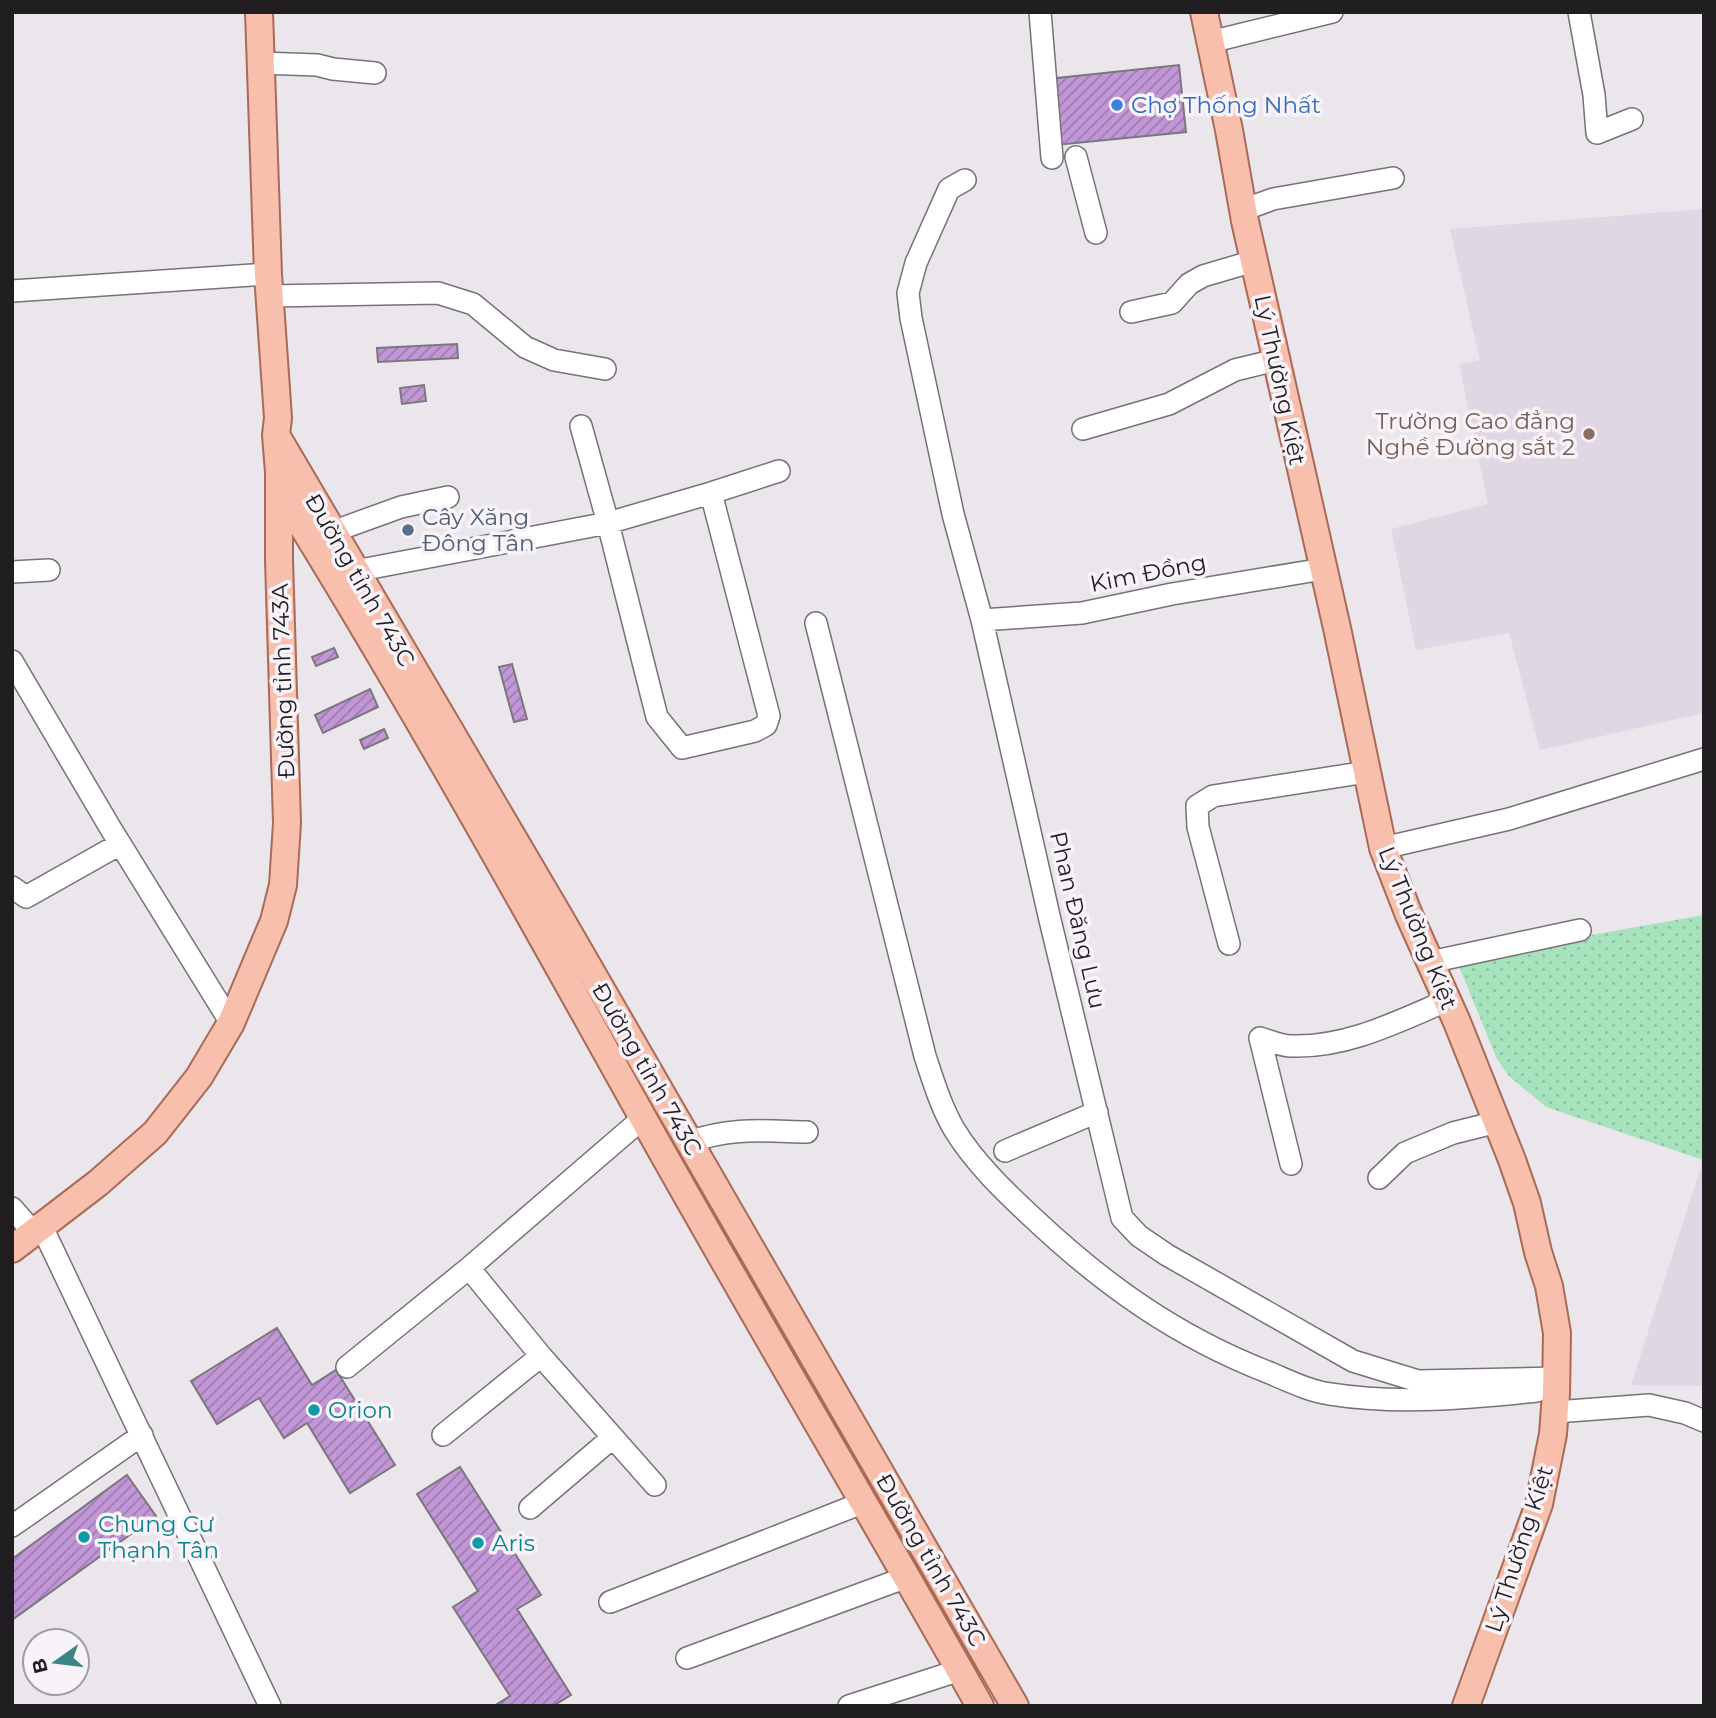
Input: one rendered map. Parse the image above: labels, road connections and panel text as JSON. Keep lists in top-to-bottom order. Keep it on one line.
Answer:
{"streets":{"main road":["Lý Thường Kiệt","Đường tỉnh 743C","Đường tỉnh 743A"],"street":["Kim Đồng","Phan Đăng Lưu"]},"crossings":[["Lý Thường Kiệt","Kim Đồng"],["Lý Thường Kiệt","Phan Đăng Lưu"],["Kim Đồng","Phan Đăng Lưu"],["Đường tỉnh 743C","Đường tỉnh 743A"]],"places":["Chợ Thống Nhất","Trường Cao đẳng Nghề Đường sắt 2","Cây Xăng Đông Tân","Orion","Chung Cư Thạnh Tân","Aris"],"north":"left"}
